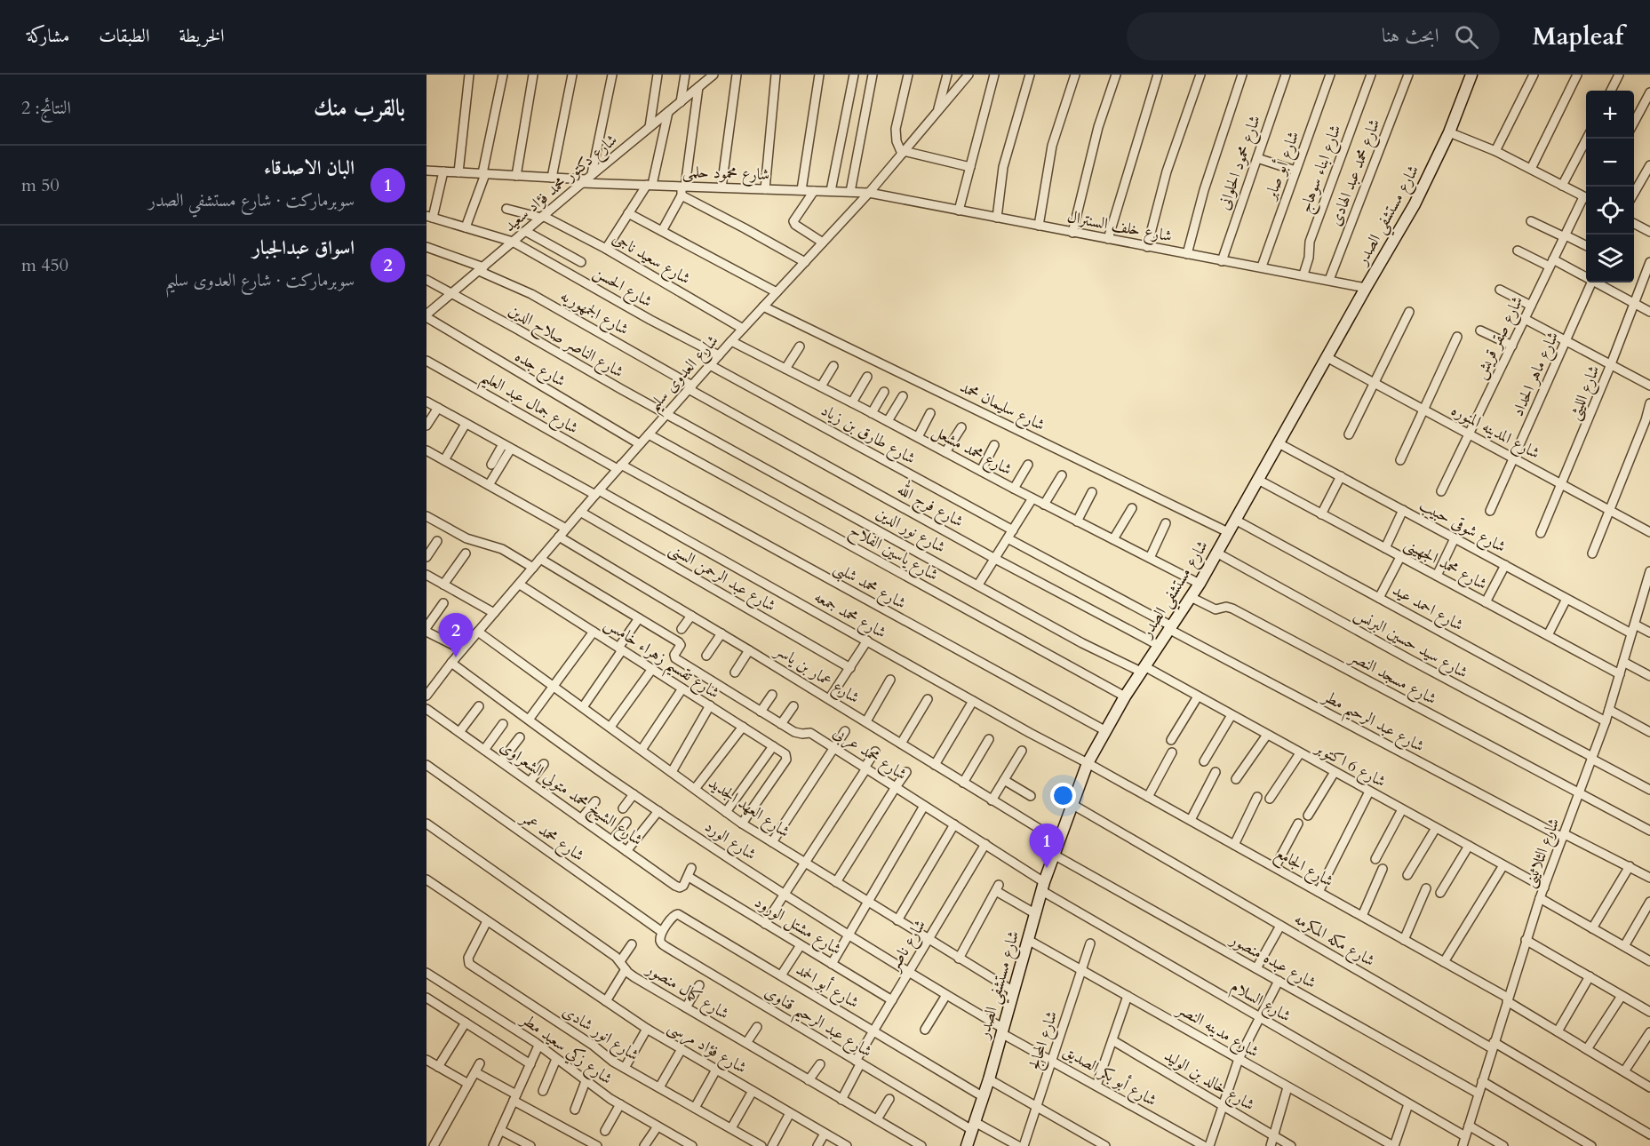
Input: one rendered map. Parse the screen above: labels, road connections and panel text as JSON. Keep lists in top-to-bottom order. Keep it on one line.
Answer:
{"streets":{"street":["شارع محمود الحلوانى","شارع أبو صابر","شارع ابناء سوهاج","شارع محمد عبد الهادى","شارع محمود حلمى","شارع دكتور محمد فؤاد سعيد","شارع مستشفي الصدر","شارع خلف السنترال","شارع سعيد ناجى","شارع الحسن","شارع الجمهوريه","شارع صقر قريش","شارع الناصر صلاح الدين","شارع جده","شارع العدوى سليم","شارع ماهر الحداد","شارع الليثى","شارع جمال عبد العليم","شارع سليمان محمد","شارع المدينه المنوره","شارع طارق بن زياد","شارع محمد مشعل","شارع فرج الله","شارع شوقى حبيب","شارع نور الدين","شارع ياسين الفلاح","شارع محمد الجهينى","شارع عبد الرحمن السنى","شارع محمد شلبى","شارع احمد عيد","شارع محمد جمعه","شارع سيد حسين البرنس","شارع تقسيم زهراء خامس","شارع عمار بن ياسر","شارع مسجد النصر","شارع عبد الرحيم مطر","شارع محمد عربى","شارع 6 اكتوبر","شارع الشيخ محمد متولي الشعراوى","شارع العهد الجديد","شارع محمد عمر","شارع الورد","شارع الثلاثينى","شارع الجامع","شارع مشتل الورود","شارع مكه المكرمه","شارع ناصر","شارع عبده منصور","شارع أبو الحمد","شارع كمال منصور","شارع السلام","شارع عبد الرحيم قناوى","شارع مدينه النصر","شارع انور شادى","شارع المحالج","شارع فؤاد مرسى","شارع زكي سعيد مطر","شارع أبو بكر الصديق","شارع خالد بن الوليد"]},"crossings":[["شارع محمود الحلوانى","شارع خلف السنترال"],["شارع أبو صابر","شارع خلف السنترال"],["شارع ابناء سوهاج","شارع خلف السنترال"],["شارع محمد عبد الهادى","شارع خلف السنترال"],["شارع محمود حلمى","شارع دكتور محمد فؤاد سعيد"],["شارع محمود حلمى","شارع خلف السنترال"],["شارع محمود حلمى","شارع العدوى سليم"],["شارع دكتور محمد فؤاد سعيد","شارع سعيد ناجى"],["شارع دكتور محمد فؤاد سعيد","شارع الحسن"],["شارع دكتور محمد فؤاد سعيد","شارع الجمهوريه"],["شارع دكتور محمد فؤاد سعيد","شارع الناصر صلاح الدين"],["شارع دكتور محمد فؤاد سعيد","شارع جده"],["شارع مستشفي الصدر","شارع خلف السنترال"],["شارع مستشفي الصدر","شارع سليمان محمد"],["شارع مستشفي الصدر","شارع المدينه المنوره"],["شارع مستشفي الصدر","شارع محمد مشعل"],["شارع مستشفي الصدر","شارع فرج الله"],["شارع مستشفي الصدر","شارع شوقى حبيب"],["شارع مستشفي الصدر","شارع نور الدين"],["شارع مستشفي الصدر","شارع ياسين الفلاح"],["شارع مستشفي الصدر","شارع محمد الجهينى"],["شارع مستشفي الصدر","شارع محمد شلبى"],["شارع مستشفي الصدر","شارع احمد عيد"],["شارع مستشفي الصدر","شارع محمد جمعه"],["شارع مستشفي الصدر","شارع سيد حسين البرنس"],["شارع مستشفي الصدر","شارع عمار بن ياسر"],["شارع مستشفي الصدر","شارع مسجد النصر"],["شارع مستشفي الصدر","شارع عبد الرحيم مطر"],["شارع مستشفي الصدر","شارع محمد عربى"],["شارع مستشفي الصدر","شارع 6 اكتوبر"],["شارع مستشفي الصدر","شارع العهد الجديد"],["شارع مستشفي الصدر","شارع الورد"],["شارع مستشفي الصدر","شارع الجامع"],["شارع مستشفي الصدر","شارع مكه المكرمه"],["شارع مستشفي الصدر","شارع عبده منصور"],["شارع مستشفي الصدر","شارع أبو الحمد"],["شارع مستشفي الصدر","شارع السلام"],["شارع مستشفي الصدر","شارع عبد الرحيم قناوى"],["شارع مستشفي الصدر","شارع مدينه النصر"],["شارع مستشفي الصدر","شارع أبو بكر الصديق"],["شارع خلف السنترال","شارع العدوى سليم"],["شارع سعيد ناجى","شارع العدوى سليم"],["شارع الحسن","شارع العدوى سليم"],["شارع الجمهوريه","شارع العدوى سليم"],["شارع الجمهوريه","شارع فرج الله"],["شارع صقر قريش","شارع المدينه المنوره"],["شارع الناصر صلاح الدين","شارع العدوى سليم"],["شارع الناصر صلاح الدين","شارع نور الدين"],["شارع جده","شارع العدوى سليم"],["شارع العدوى سليم","شارع جمال عبد العليم"],["شارع العدوى سليم","شارع سليمان محمد"],["شارع العدوى سليم","شارع طارق بن زياد"],["شارع العدوى سليم","شارع محمد مشعل"],["شارع العدوى سليم","شارع فرج الله"],["شارع العدوى سليم","شارع نور الدين"],["شارع العدوى سليم","شارع ياسين الفلاح"],["شارع العدوى سليم","شارع عبد الرحمن السنى"],["شارع العدوى سليم","شارع محمد شلبى"],["شارع العدوى سليم","شارع محمد جمعه"],["شارع العدوى سليم","شارع تقسيم زهراء خامس"],["شارع العدوى سليم","شارع عمار بن ياسر"],["شارع العدوى سليم","شارع العهد الجديد"],["شارع العدوى سليم","شارع الورد"],["شارع ماهر الحداد","شارع المدينه المنوره"],["شارع الليثى","شارع المدينه المنوره"],["شارع جمال عبد العليم","شارع محمد شلبى"],["شارع شوقى حبيب","شارع الثلاثينى"],["شارع نور الدين","شارع 6 اكتوبر"],["شارع محمد الجهينى","شارع الثلاثينى"],["شارع احمد عيد","شارع الثلاثينى"],["شارع محمد جمعه","شارع الجامع"],["شارع سيد حسين البرنس","شارع الثلاثينى"],["شارع تقسيم زهراء خامس","شارع العهد الجديد"],["شارع مسجد النصر","شارع الثلاثينى"],["شارع عبد الرحيم مطر","شارع الثلاثينى"],["شارع محمد عربى","شارع ناصر"],["شارع محمد عربى","شارع السلام"],["شارع 6 اكتوبر","شارع الثلاثينى"],["شارع الشيخ محمد متولي الشعراوى","شارع مشتل الورود"],["شارع العهد الجديد","شارع ناصر"],["شارع محمد عمر","شارع أبو الحمد"],["شارع محمد عمر","شارع عبد الرحيم قناوى"],["شارع الورد","شارع ناصر"],["شارع الورد","شارع أبو بكر الصديق"],["شارع الثلاثينى","شارع الجامع"],["شارع الثلاثينى","شارع مكه المكرمه"],["شارع الثلاثينى","شارع عبده منصور"],["شارع الثلاثينى","شارع السلام"],["شارع مشتل الورود","شارع ناصر"],["شارع ناصر","شارع أبو الحمد"],["شارع ناصر","شارع كمال منصور"],["شارع ناصر","شارع عبد الرحيم قناوى"],["شارع أبو الحمد","شارع عبد الرحيم قناوى"],["شارع مدينه النصر","شارع المحالج"],["شارع انور شادى","شارع فؤاد مرسى"],["شارع المحالج","شارع أبو بكر الصديق"]],"page":{"header":"Mapleaf","search":"ابحث هنا","nav":["الخريطة","الطبقات","مشاركة"],"heading":["بالقرب منك","النتائج: 2"],"map_buttons":["+","−"],"list":[{"mark":"1","name":"البان الاصدقاء","note":"سوبرماركت · شارع مستشفي الصدر","value":"50 m"},{"mark":"2","name":"اسواق عبدالجبار","note":"سوبرماركت · شارع العدوى سليم","value":"450 m"}],"pins":["2","1"]}}
